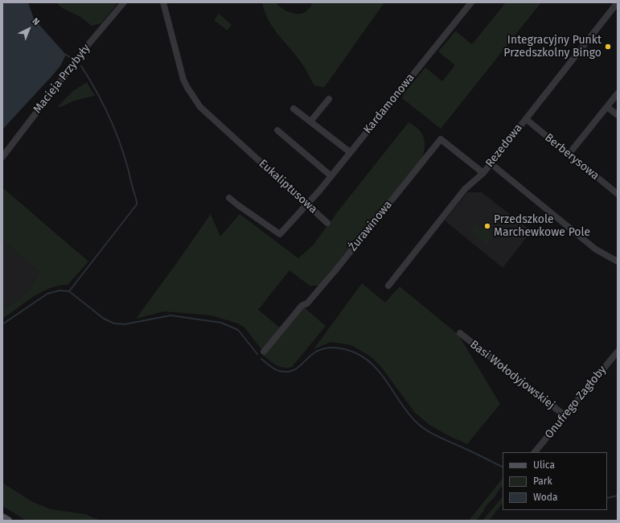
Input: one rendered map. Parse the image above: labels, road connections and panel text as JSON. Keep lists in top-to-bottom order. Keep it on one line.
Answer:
{"streets":{"street":["Macieja Przybyły","Kardamonowa","Rezedowa","Berberysowa","Eukaliptusowa","Żurawinowa","Basi Wołodyjowskiej","Onufrego Zagłoby"]},"crossings":[["Kardamonowa","Eukaliptusowa"],["Rezedowa","Berberysowa"],["Rezedowa","Żurawinowa"],["Basi Wołodyjowskiej","Onufrego Zagłoby"]],"places":["Integracyjny Punkt Przedszkolny Bingo","Przedszkole Marchewkowe Pole"],"legend":["Ulica","Park","Woda"],"north":"top right"}
